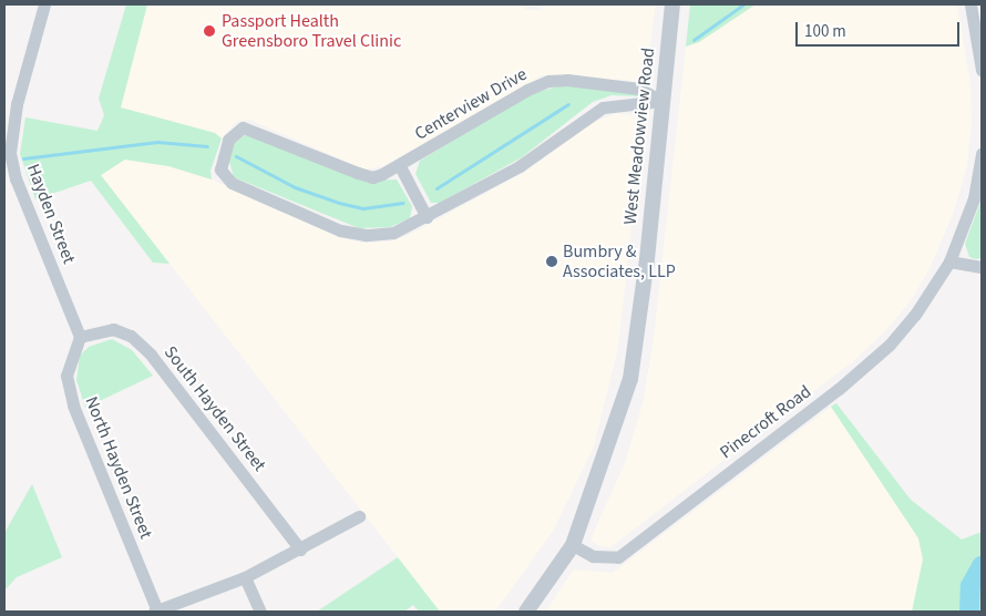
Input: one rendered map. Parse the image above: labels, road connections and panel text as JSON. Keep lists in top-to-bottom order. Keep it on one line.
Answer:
{"streets":{"street":["Centerview Drive","West Meadowview Road","Hayden Street","South Hayden Street","Pinecroft Road","North Hayden Street"]},"crossings":[["Centerview Drive","West Meadowview Road"],["West Meadowview Road","Pinecroft Road"],["Hayden Street","South Hayden Street"],["Hayden Street","North Hayden Street"],["South Hayden Street","North Hayden Street"]],"places":["Passport Health Greensboro Travel Clinic","Bumbry & Associates, LLP"],"scale_bar":"100 m"}
